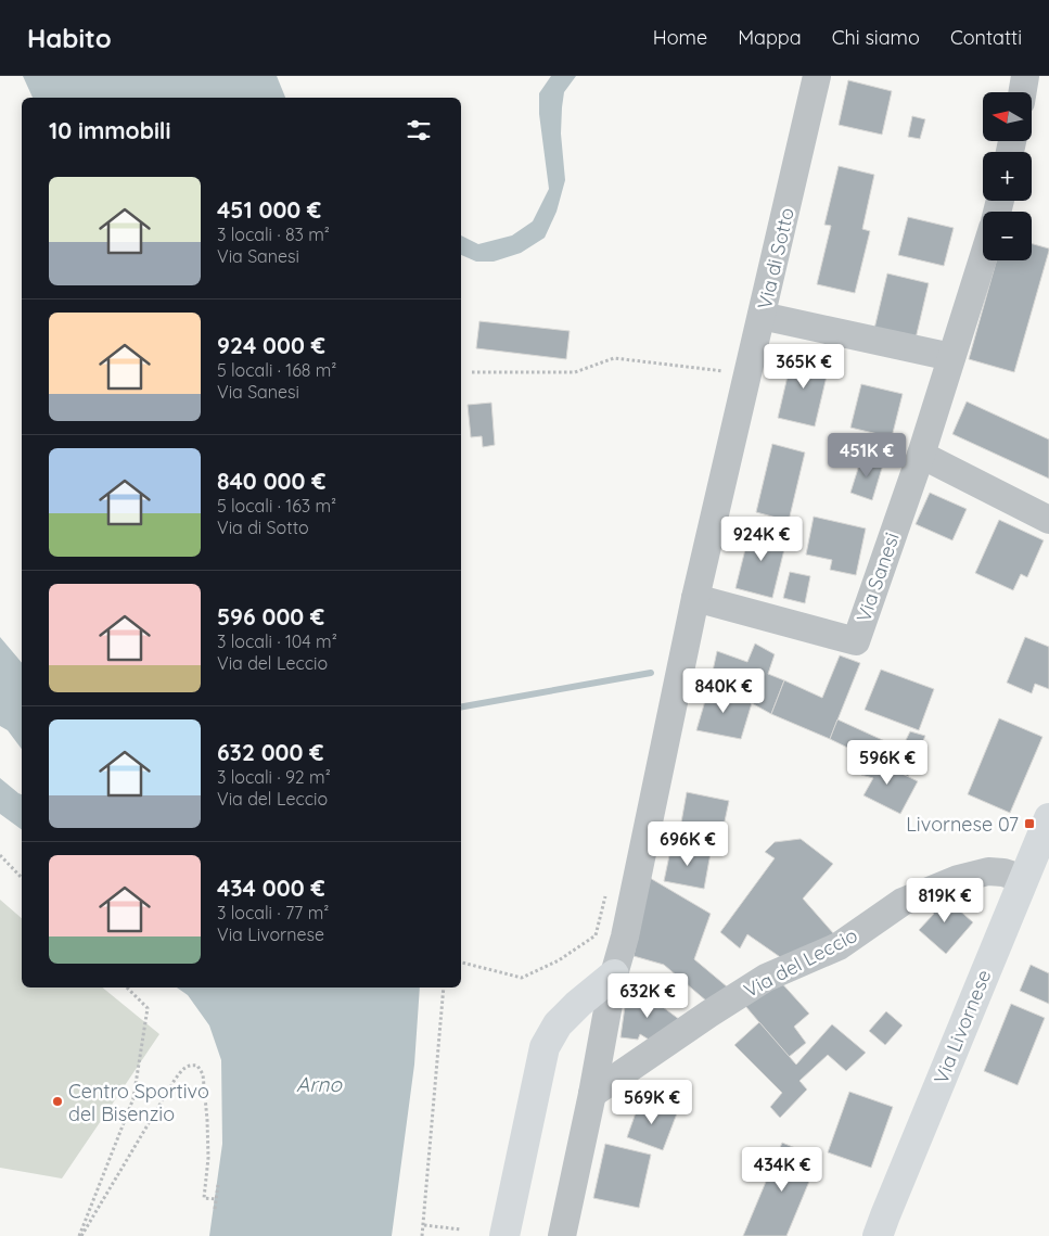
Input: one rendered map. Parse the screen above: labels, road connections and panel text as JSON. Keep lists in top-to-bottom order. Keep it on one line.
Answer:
{"streets":{"main road":["Via Livornese"],"street":["Via di Sotto","Via Sanesi","Via del Leccio"]},"crossings":[["Via di Sotto","Via Sanesi"],["Via di Sotto","Via del Leccio"],["Via del Leccio","Via Livornese"]],"water":["Arno"],"places":{"transit":["Livornese 07"],"other":["Centro Sportivo del Bisenzio"]},"north":"left","page":{"header":"Habito","nav":["Home","Mappa","Chi siamo","Contatti"],"map_buttons":["+","−"],"heading":"10 immobili","list":[{"name":"451 000 €","note":"3 locali · 83 m² · Via Sanesi"},{"name":"924 000 €","note":"5 locali · 168 m² · Via Sanesi"},{"name":"840 000 €","note":"5 locali · 163 m² · Via di Sotto"},{"name":"596 000 €","note":"3 locali · 104 m² · Via del Leccio"},{"name":"632 000 €","note":"3 locali · 92 m² · Via del Leccio"},{"name":"434 000 €","note":"3 locali · 77 m² · Via Livornese"}],"price":["365K €","451K €","924K €","840K €","596K €","696K €","819K €","632K €","569K €","434K €"]}}
